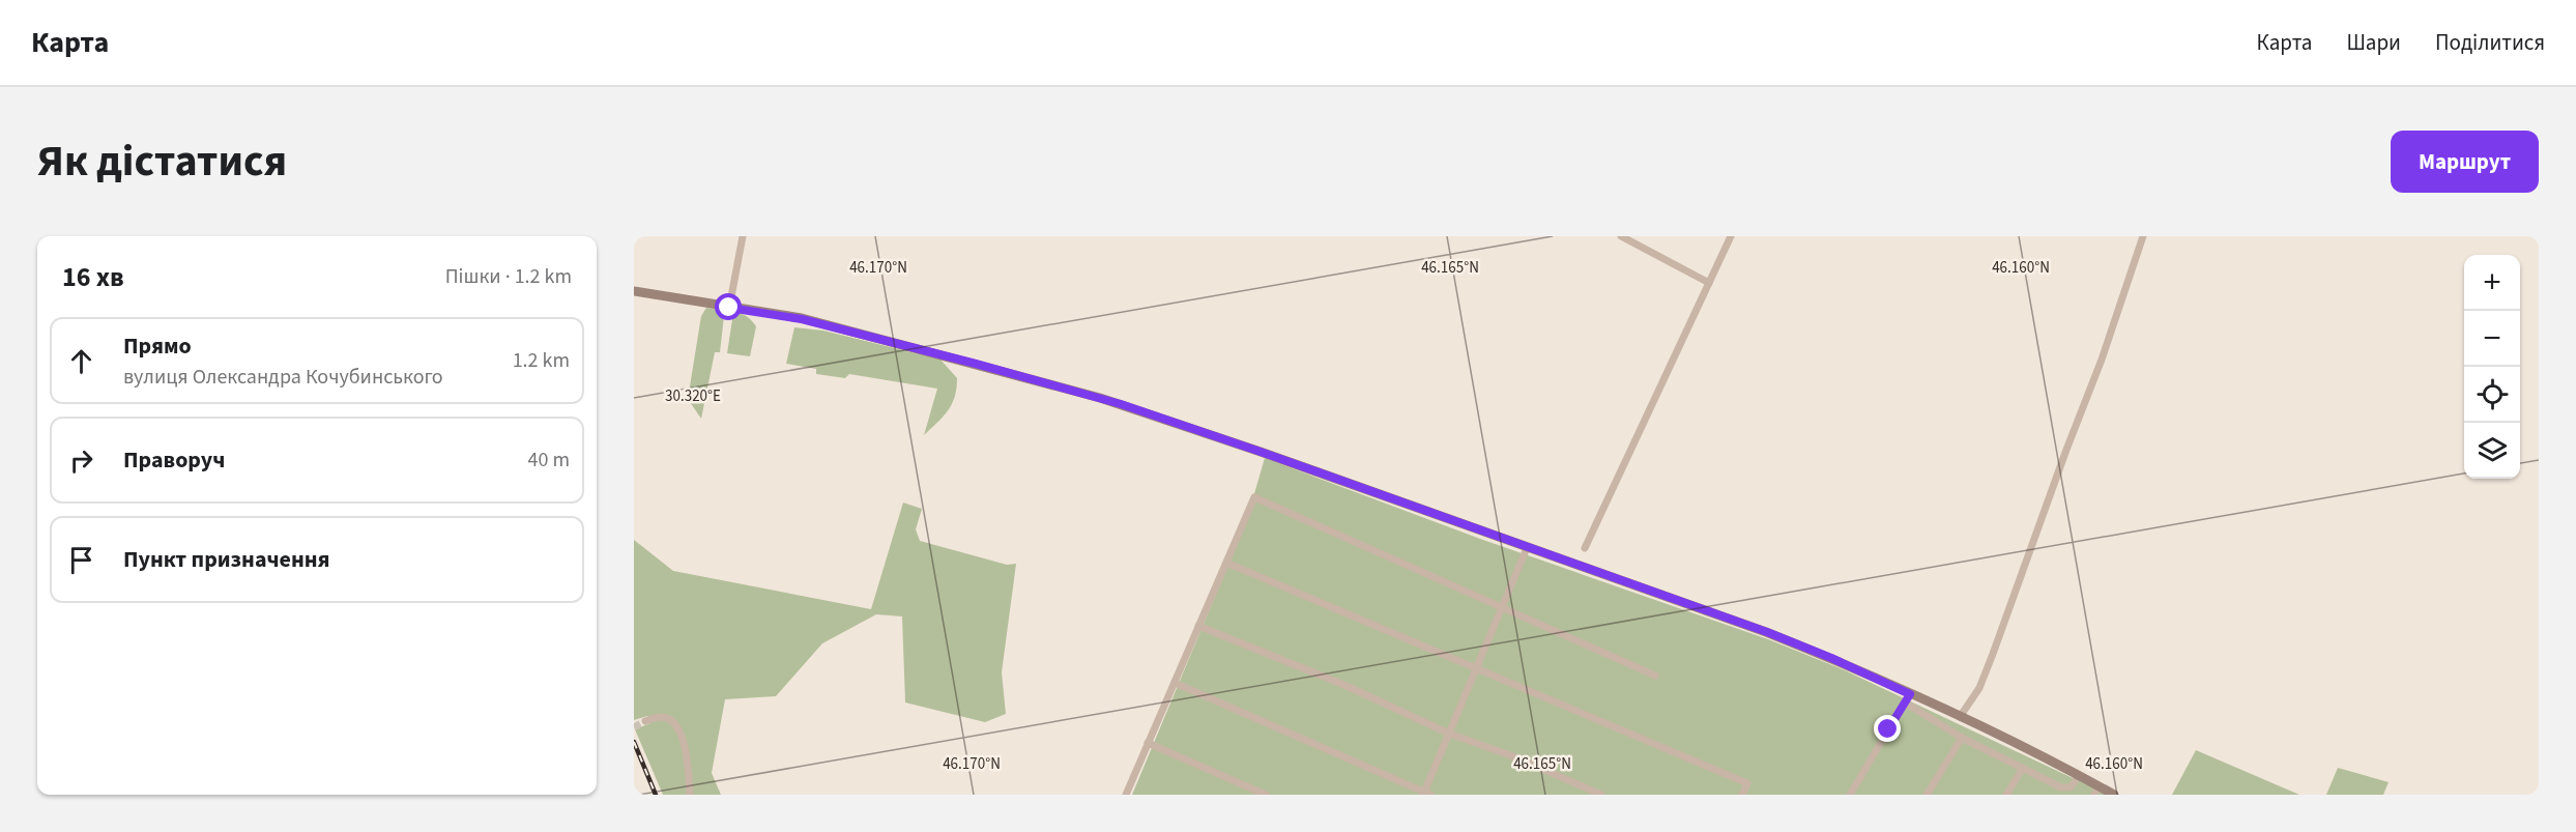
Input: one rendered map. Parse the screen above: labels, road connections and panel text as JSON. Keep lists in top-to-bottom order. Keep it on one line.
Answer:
{"page":{"header":"Карта","nav":["Карта","Шари","Поділитися"],"title":"Як дістатися","buttons":"Маршрут","heading":["16 хв","Пішки · 1.2 km"],"map_buttons":["+","−"],"list":[["Прямо","вулиця Олександра Кочубинського","1.2 km"],["Праворуч","40 m"],"Пункт призначення"]},"coordinates":["46.170°N","46.165°N","46.160°N","30.320°E"]}
